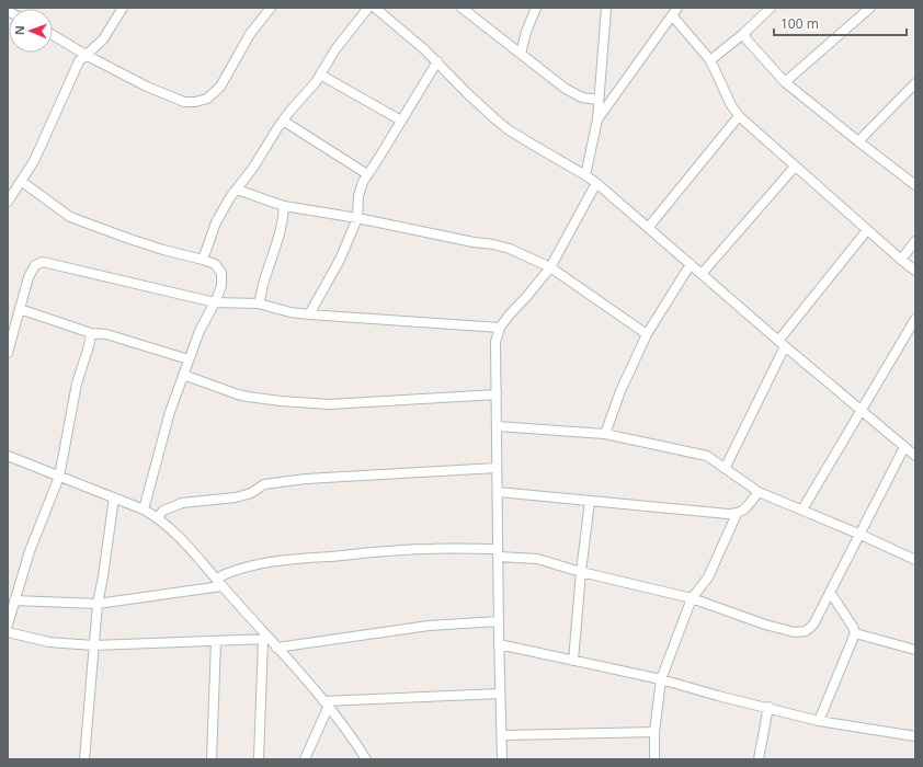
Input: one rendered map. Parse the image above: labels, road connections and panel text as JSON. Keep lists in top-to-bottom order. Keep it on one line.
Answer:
{"scale_bar":"100 m","north":"left"}
